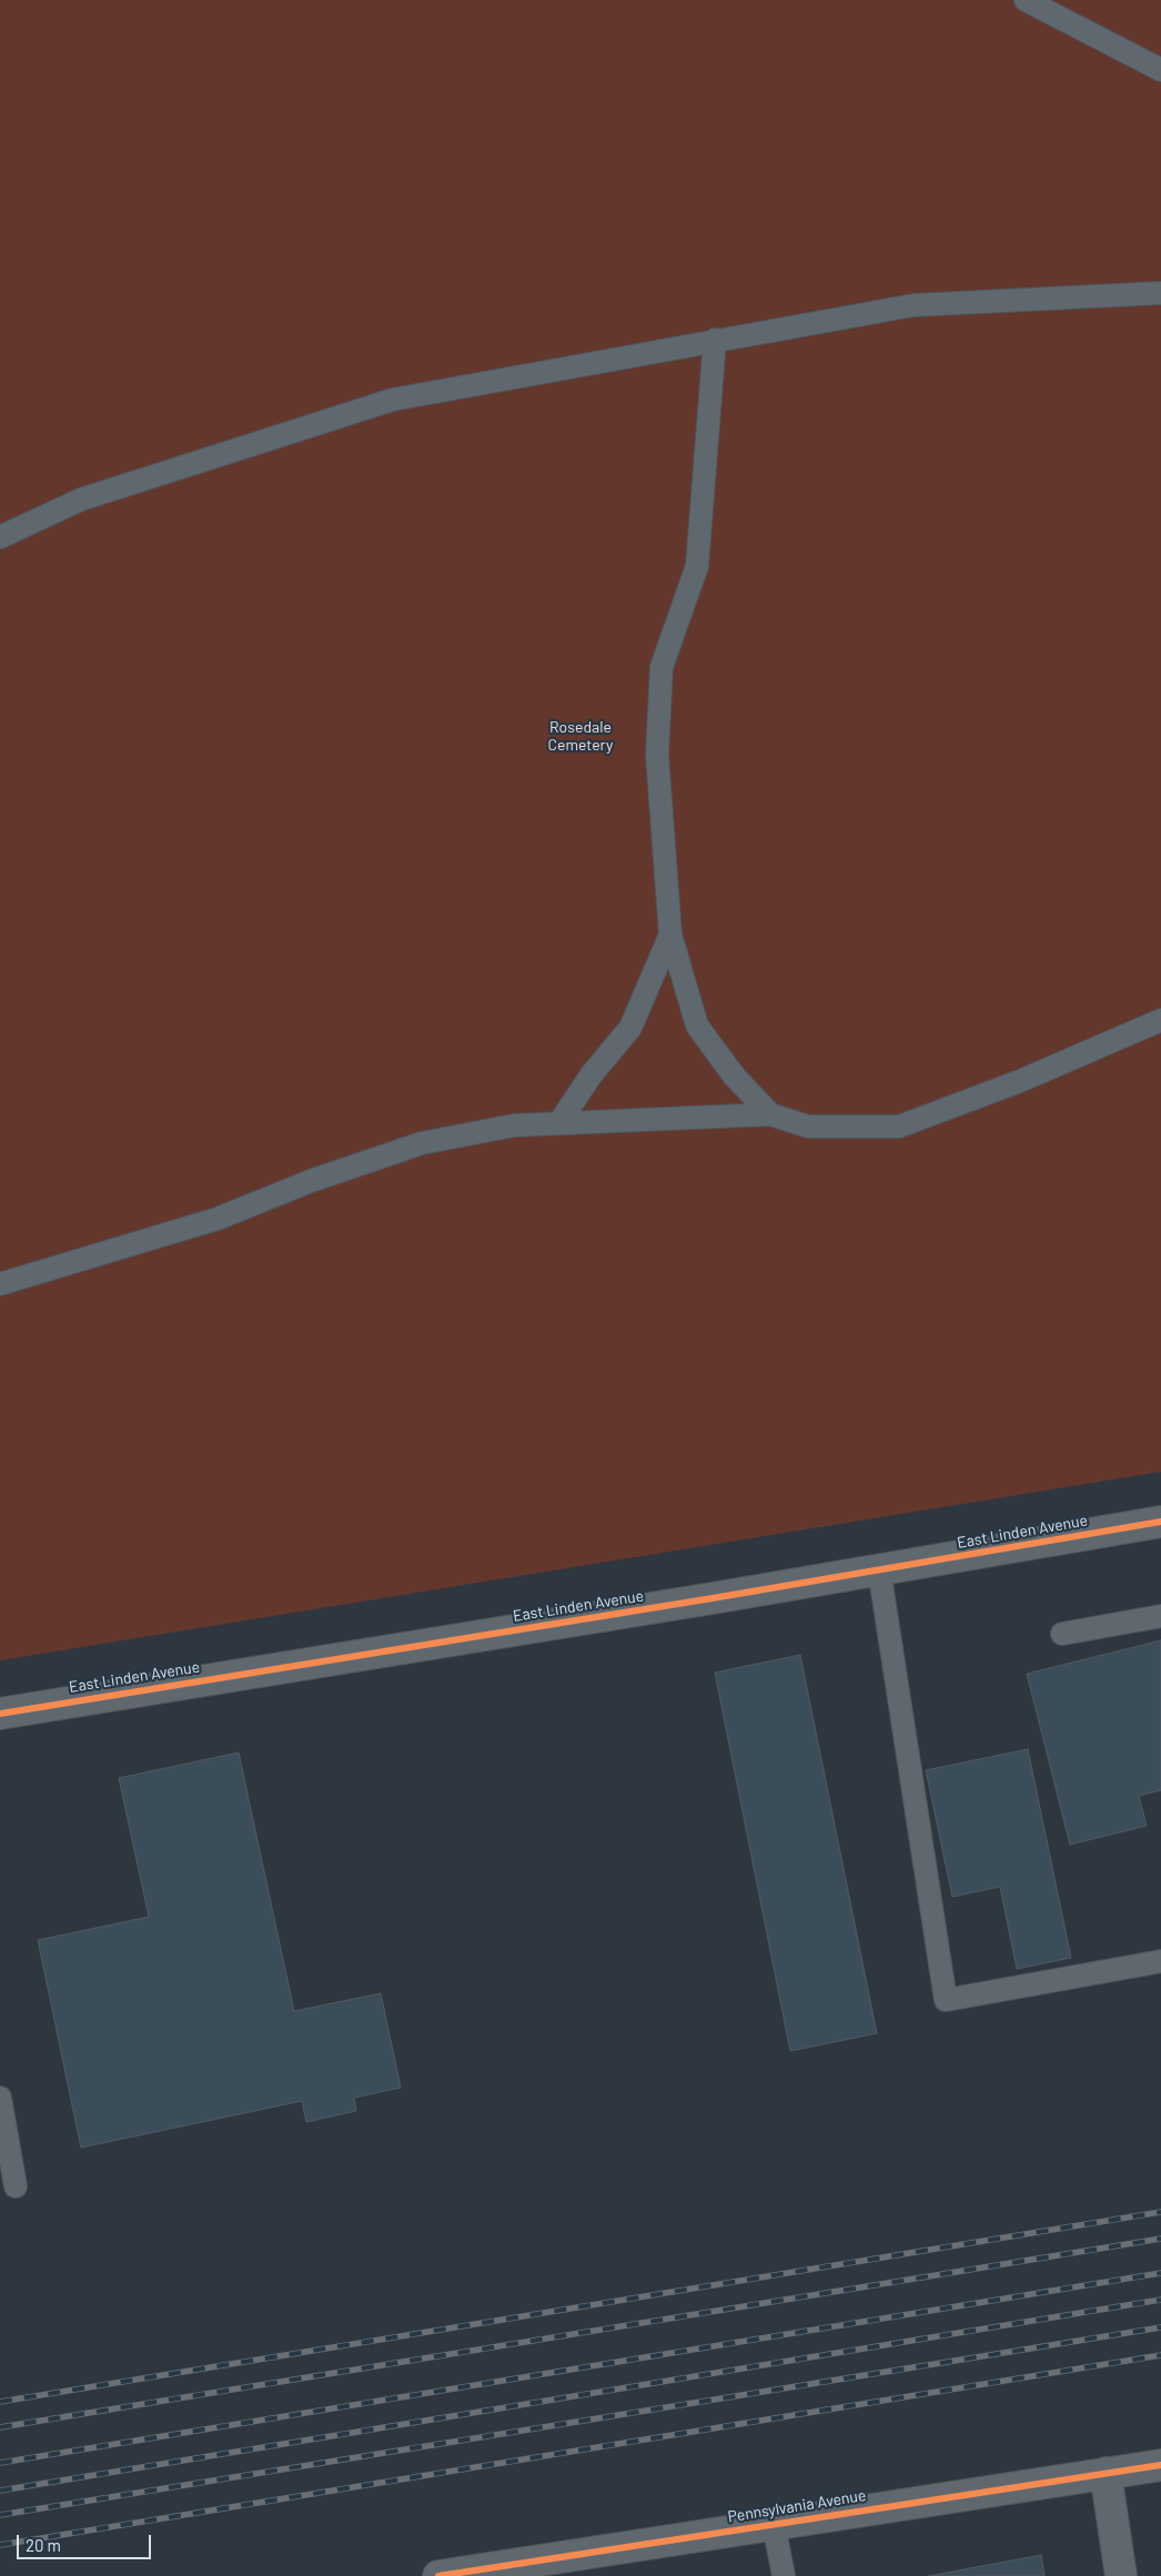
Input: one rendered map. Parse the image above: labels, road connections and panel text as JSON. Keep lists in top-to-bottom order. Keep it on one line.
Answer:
{"streets":{"street":["East Linden Avenue","Pennsylvania Avenue"]},"parks":["Rosedale Cemetery"],"scale_bar":"20 m"}
